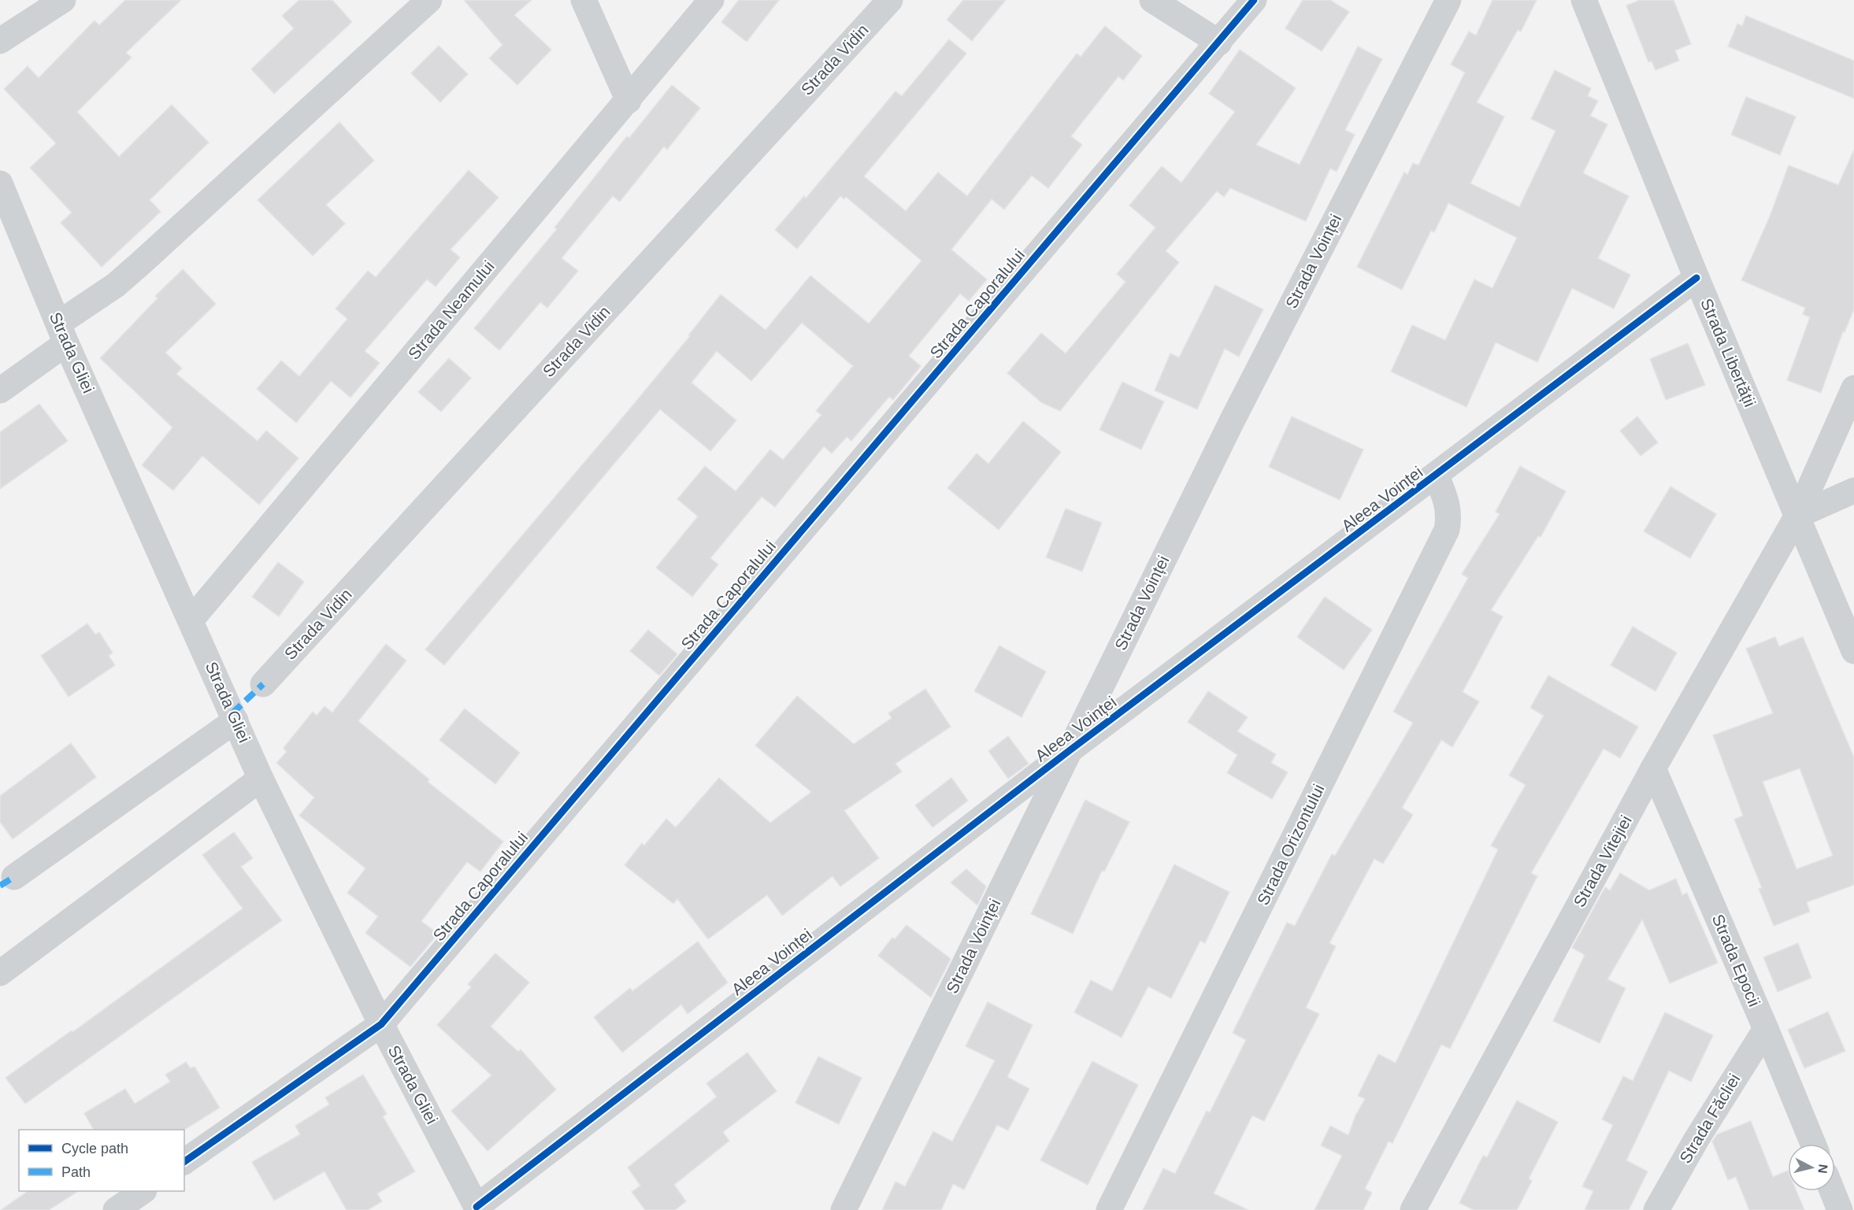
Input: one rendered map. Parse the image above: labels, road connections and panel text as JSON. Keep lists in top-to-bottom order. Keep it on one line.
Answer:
{"streets":{"street":["Strada Vidin","Strada Voinței","Strada Caporalului","Strada Neamului","Strada Gliei","Strada Libertății","Aleea Voinței","Strada Orizontului","Strada Vitejiei","Strada Epocii","Strada Făcliei"]},"crossings":[["Strada Voinței","Aleea Voinței"],["Strada Caporalului","Strada Gliei"],["Strada Neamului","Strada Gliei"],["Strada Gliei","Aleea Voinței"],["Strada Libertății","Aleea Voinței"],["Strada Libertății","Strada Vitejiei"],["Aleea Voinței","Strada Orizontului"],["Strada Vitejiei","Strada Epocii"],["Strada Epocii","Strada Făcliei"]],"legend":["Cycle path","Path"],"north":"right"}
